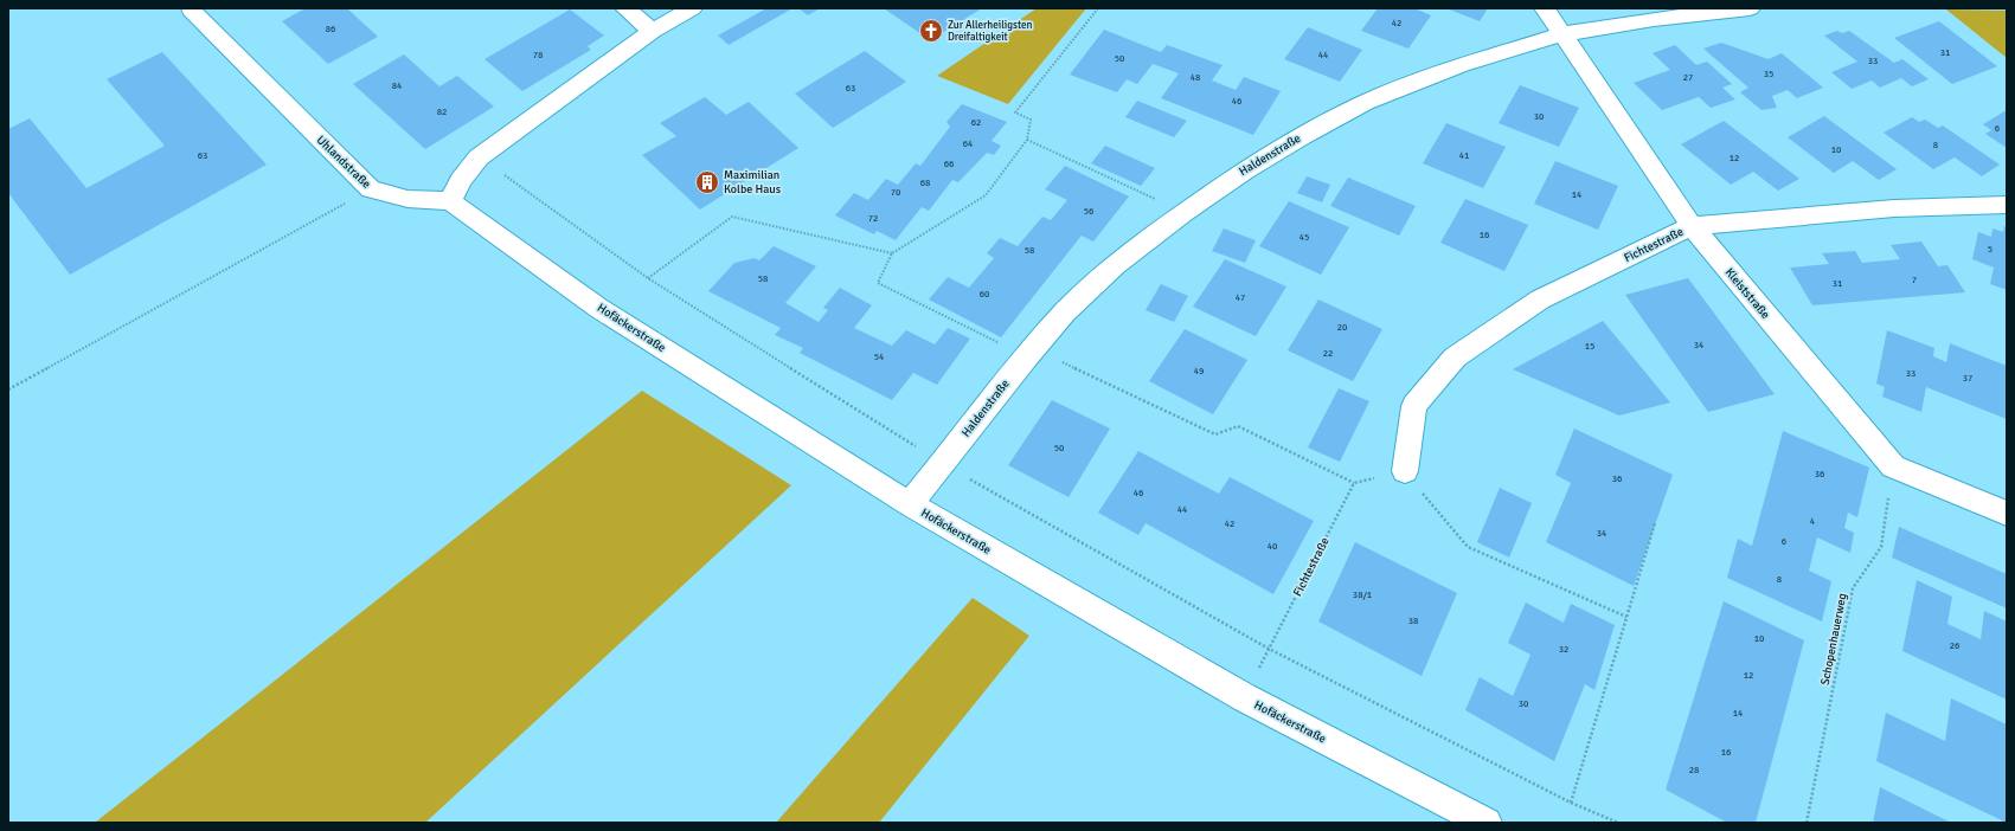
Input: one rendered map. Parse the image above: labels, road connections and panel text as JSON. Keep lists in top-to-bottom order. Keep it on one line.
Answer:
{"streets":{"street":["Haldenstraße","Uhlandstraße","Fichtestraße","Kleiststraße","Hofäckerstraße"],"path":["Schopenhauerweg"]},"crossings":[["Haldenstraße","Kleiststraße"],["Haldenstraße","Hofäckerstraße"],["Uhlandstraße","Hofäckerstraße"],["Fichtestraße","Kleiststraße"],["Fichtestraße","Hofäckerstraße"],["Kleiststraße","Schopenhauerweg"]],"places":{"church":["Zur Allerheiligsten Dreifaltigkeit"],"building":["Maximilian Kolbe Haus"]},"house_numbers":["42","86","31","78","44","50","33","35","48","27","84","63","46","82","30","62","6","64","8","10","63","41","12","66","68","70","14","56","72","16","45","5","58","58","7","31","60","47","20","34","15","22","54","49","33","37","50","36","36","46","44","4","42","34","6","40","8","38/1","38","10","26","32","12","30","14","16","28"]}
